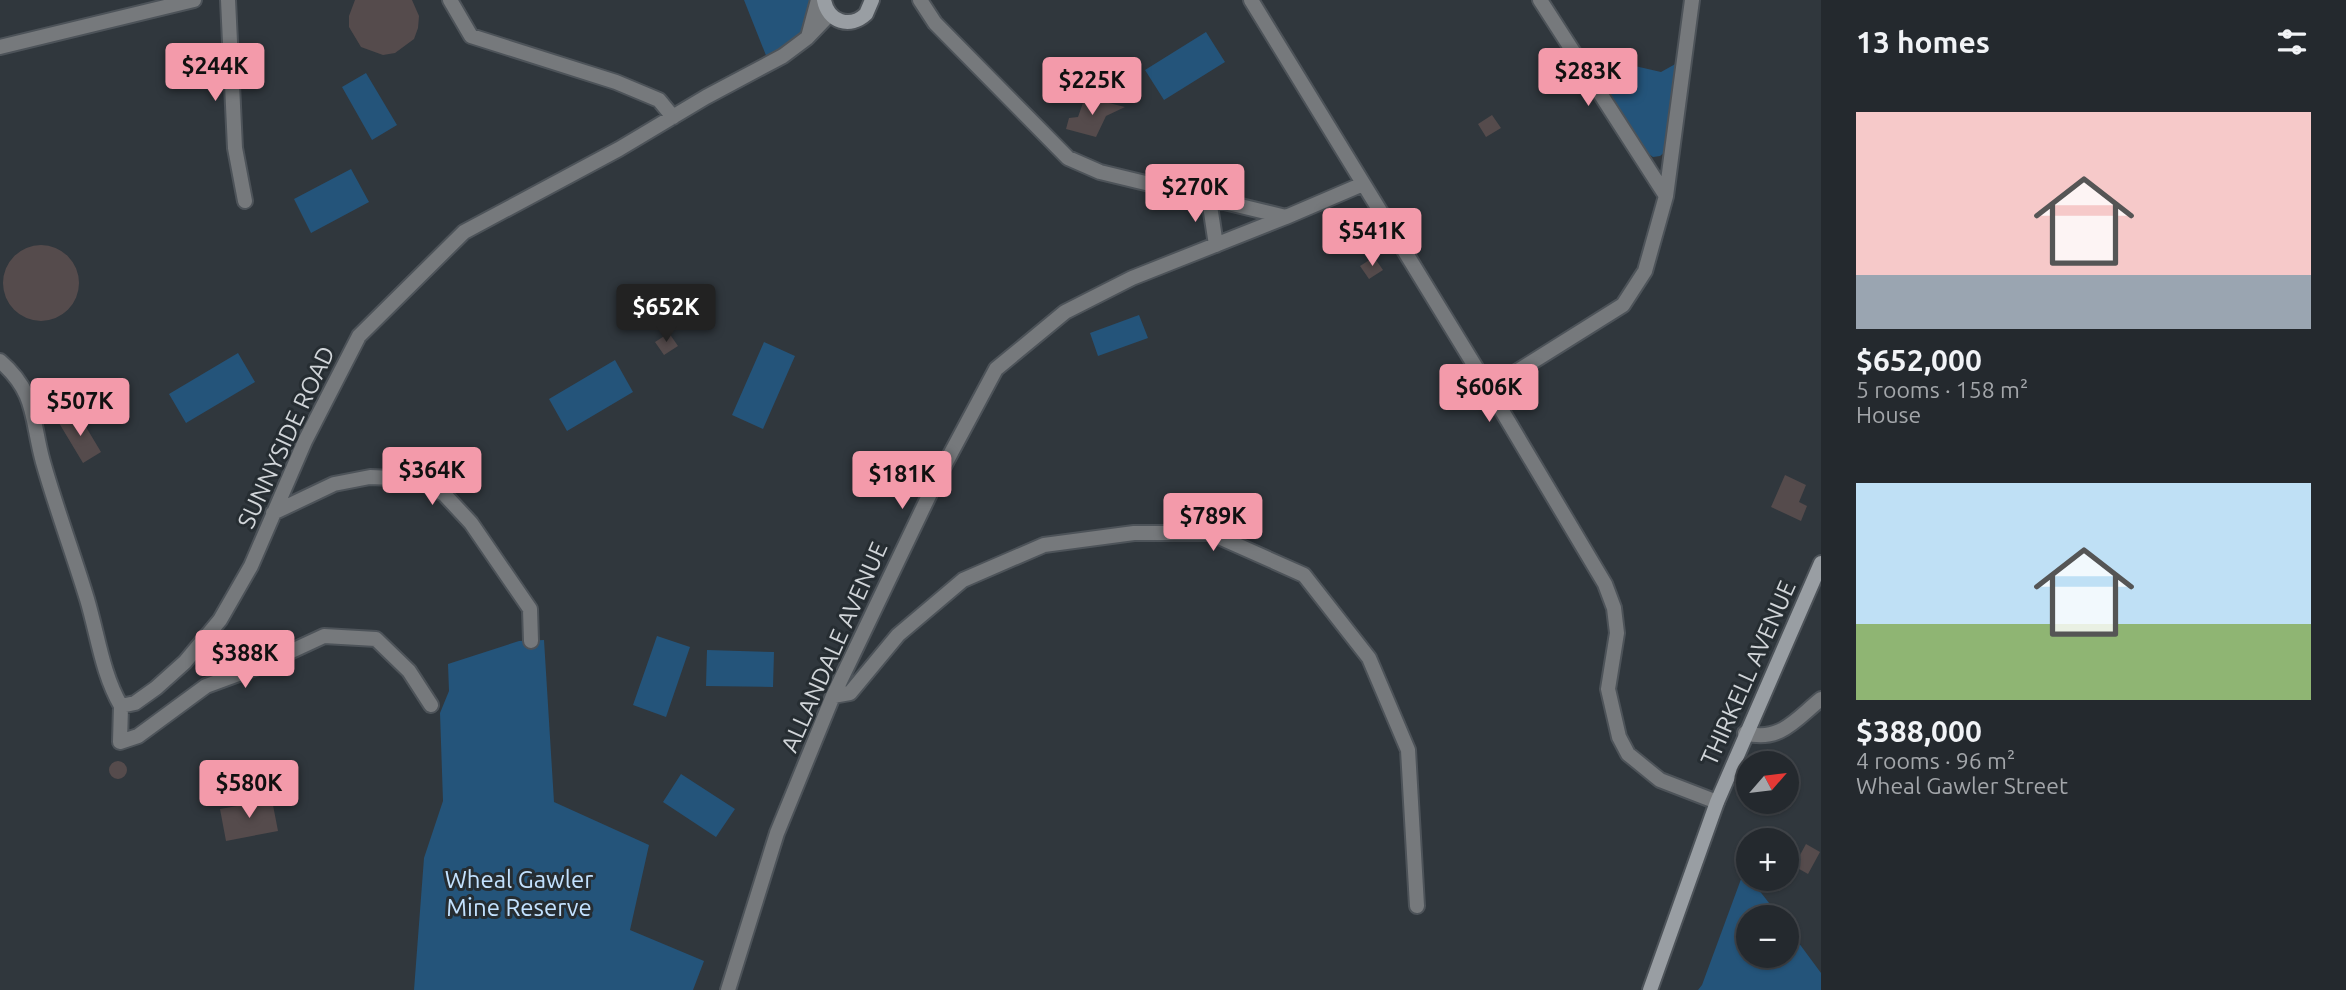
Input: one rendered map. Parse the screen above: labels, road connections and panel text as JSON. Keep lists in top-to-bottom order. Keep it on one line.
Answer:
{"streets":{"street":["SUNNYSIDE ROAD","ALLANDALE AVENUE","THIRKELL AVENUE"]},"parks":["Wheal Gawler Mine Reserve"],"north":"top right","page":{"heading":"13 homes","price":["$244K","$283K","$225K","$270K","$541K","$652K","$606K","$507K","$364K","$181K","$789K","$388K","$580K"],"list":[{"name":"$652,000","note":"5 rooms · 158 m² · House"},{"name":"$388,000","note":"4 rooms · 96 m² · Wheal Gawler Street"}],"map_buttons":["+","−"]}}
